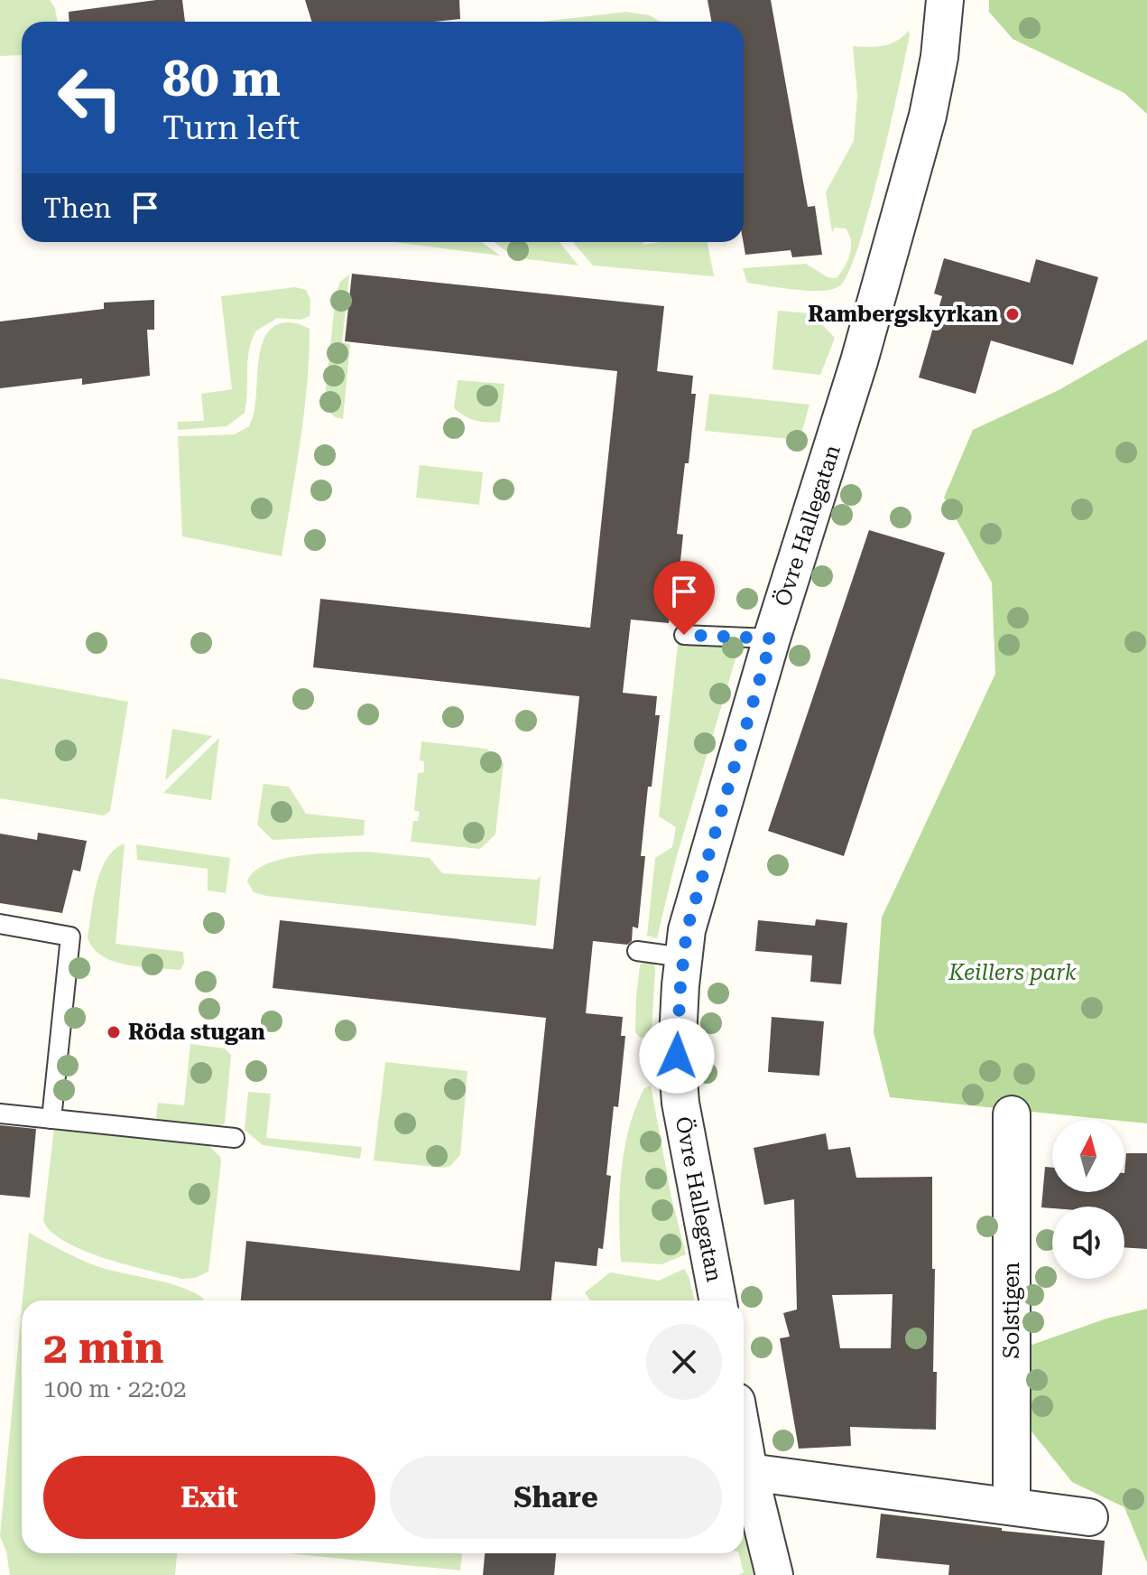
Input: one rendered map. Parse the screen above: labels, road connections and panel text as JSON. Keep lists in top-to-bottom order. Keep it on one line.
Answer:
{"streets":{"street":["Övre Hallegatan","Solstigen"]},"parks":["Keillers park"],"places":["Rambergskyrkan","Röda stugan"],"north":"top","page":{"turn":["80 m","Turn left"],"then":"Then","heading":["2 min","100 m · 22:02"],"buttons":["Exit","Share"]}}
